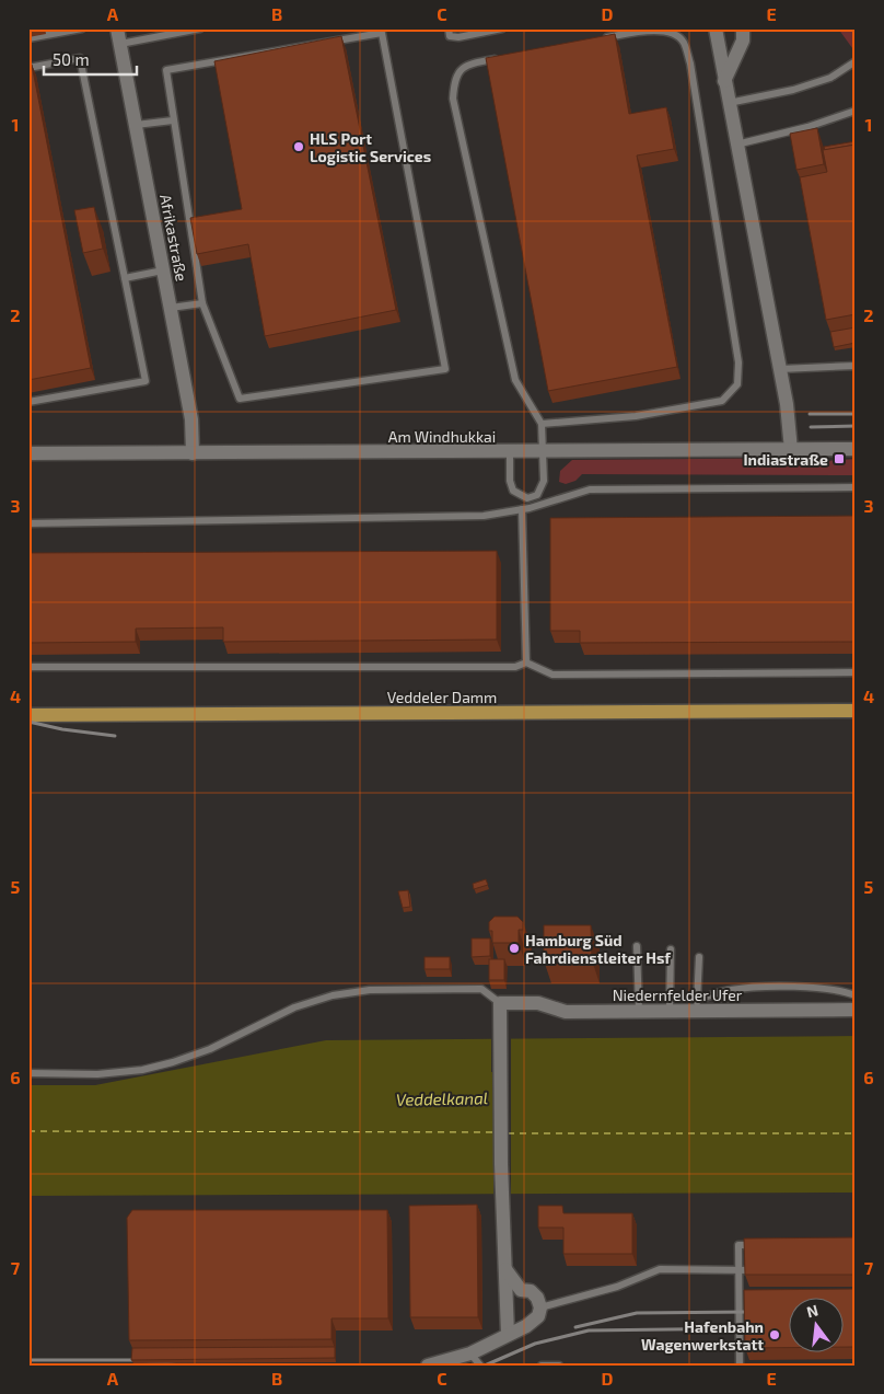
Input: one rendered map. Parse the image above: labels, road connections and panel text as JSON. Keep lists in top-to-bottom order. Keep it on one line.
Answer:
{"streets":{"main road":["Veddeler Damm"],"street":["Afrikastraße","Am Windhukkai","Niedernfelder Ufer"]},"crossings":[["Afrikastraße","Am Windhukkai"]],"water":["Veddelkanal"],"places":{"other":["HLS Port Logistic Services","Hamburg Süd Fahrdienstleiter Hsf","Hafenbahn Wagenwerkstatt"],"transit":["Indiastraße"]},"scale_bar":"50 m","north":"top","grid":{"columns":["A","B","C","D","E"],"rows":["1","2","3","4","5","6","7"]}}
